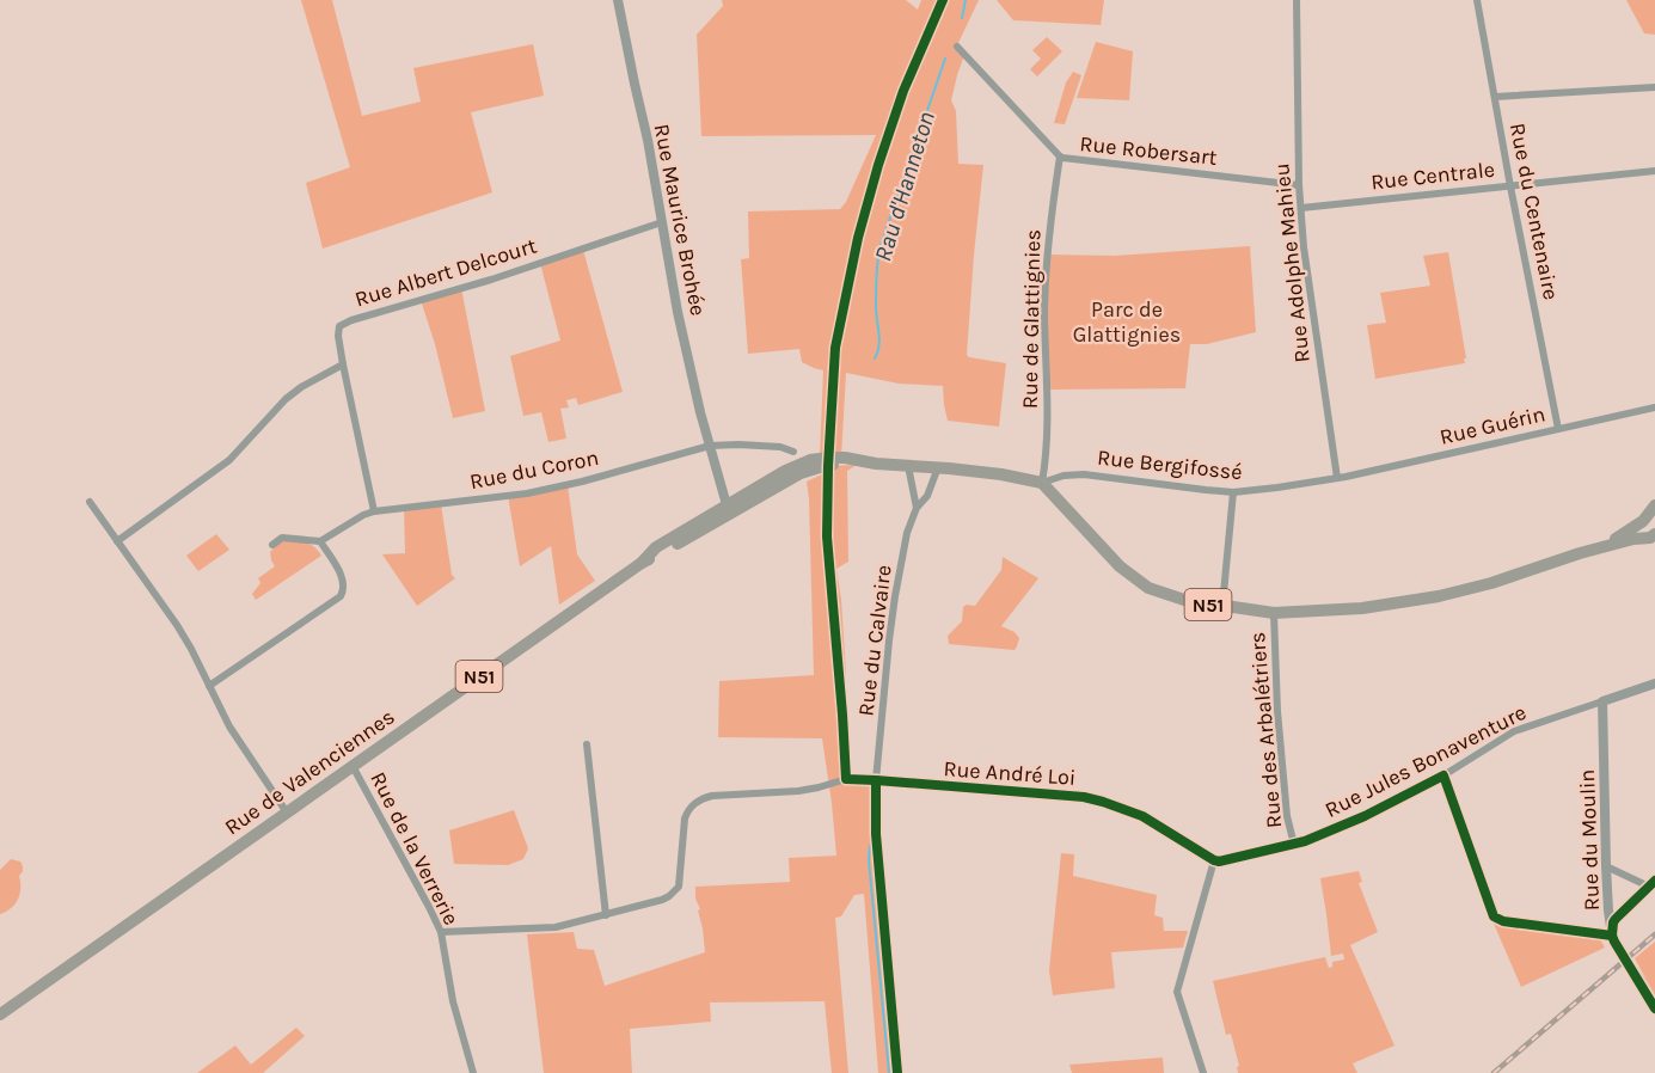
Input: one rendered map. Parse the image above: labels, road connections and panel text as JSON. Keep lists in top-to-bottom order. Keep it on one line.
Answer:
{"streets":{"main road":["N51","Rue de Valenciennes"],"street":["Rue Robersart","Rue Centrale","Rue du Centenaire","Rue Maurice Brohée","Rue Adolphe Mahieu","Rue Albert Delcourt","Rue de Glattignies","Rue Guérin","Rue Bergifossé","Rue du Coron","Rue du Calvaire","Rue des Arbalétriers","Rue Jules Bonaventure","Rue André Loi","Rue du Moulin","Rue de la Verrerie"]},"crossings":[["Rue Robersart","Rue Adolphe Mahieu"],["Rue Robersart","Rue de Glattignies"],["Rue Centrale","Rue du Centenaire"],["Rue Centrale","Rue Adolphe Mahieu"],["Rue du Centenaire","Rue Guérin"],["Rue Maurice Brohée","Rue Albert Delcourt"],["Rue Maurice Brohée","Rue du Coron"],["Rue Maurice Brohée","Rue de Valenciennes"],["Rue Adolphe Mahieu","Rue Guérin"],["Rue Adolphe Mahieu","Rue Bergifossé"],["Rue Albert Delcourt","Rue du Coron"],["Rue de Glattignies","Rue Bergifossé"],["Rue de Glattignies","N51"],["Rue Guérin","Rue Bergifossé"],["Rue Bergifossé","N51"],["N51","Rue du Calvaire"],["N51","Rue des Arbalétriers"],["N51","Rue de Valenciennes"],["Rue du Calvaire","Rue de Valenciennes"],["Rue du Calvaire","Rue André Loi"],["Rue des Arbalétriers","Rue Jules Bonaventure"],["Rue Jules Bonaventure","Rue du Moulin"],["Rue de Valenciennes","Rue de la Verrerie"],["Rue André Loi","Rue de la Verrerie"]],"water":["Rau d'Hanneton"],"parks":["Parc de Glattignies"]}
